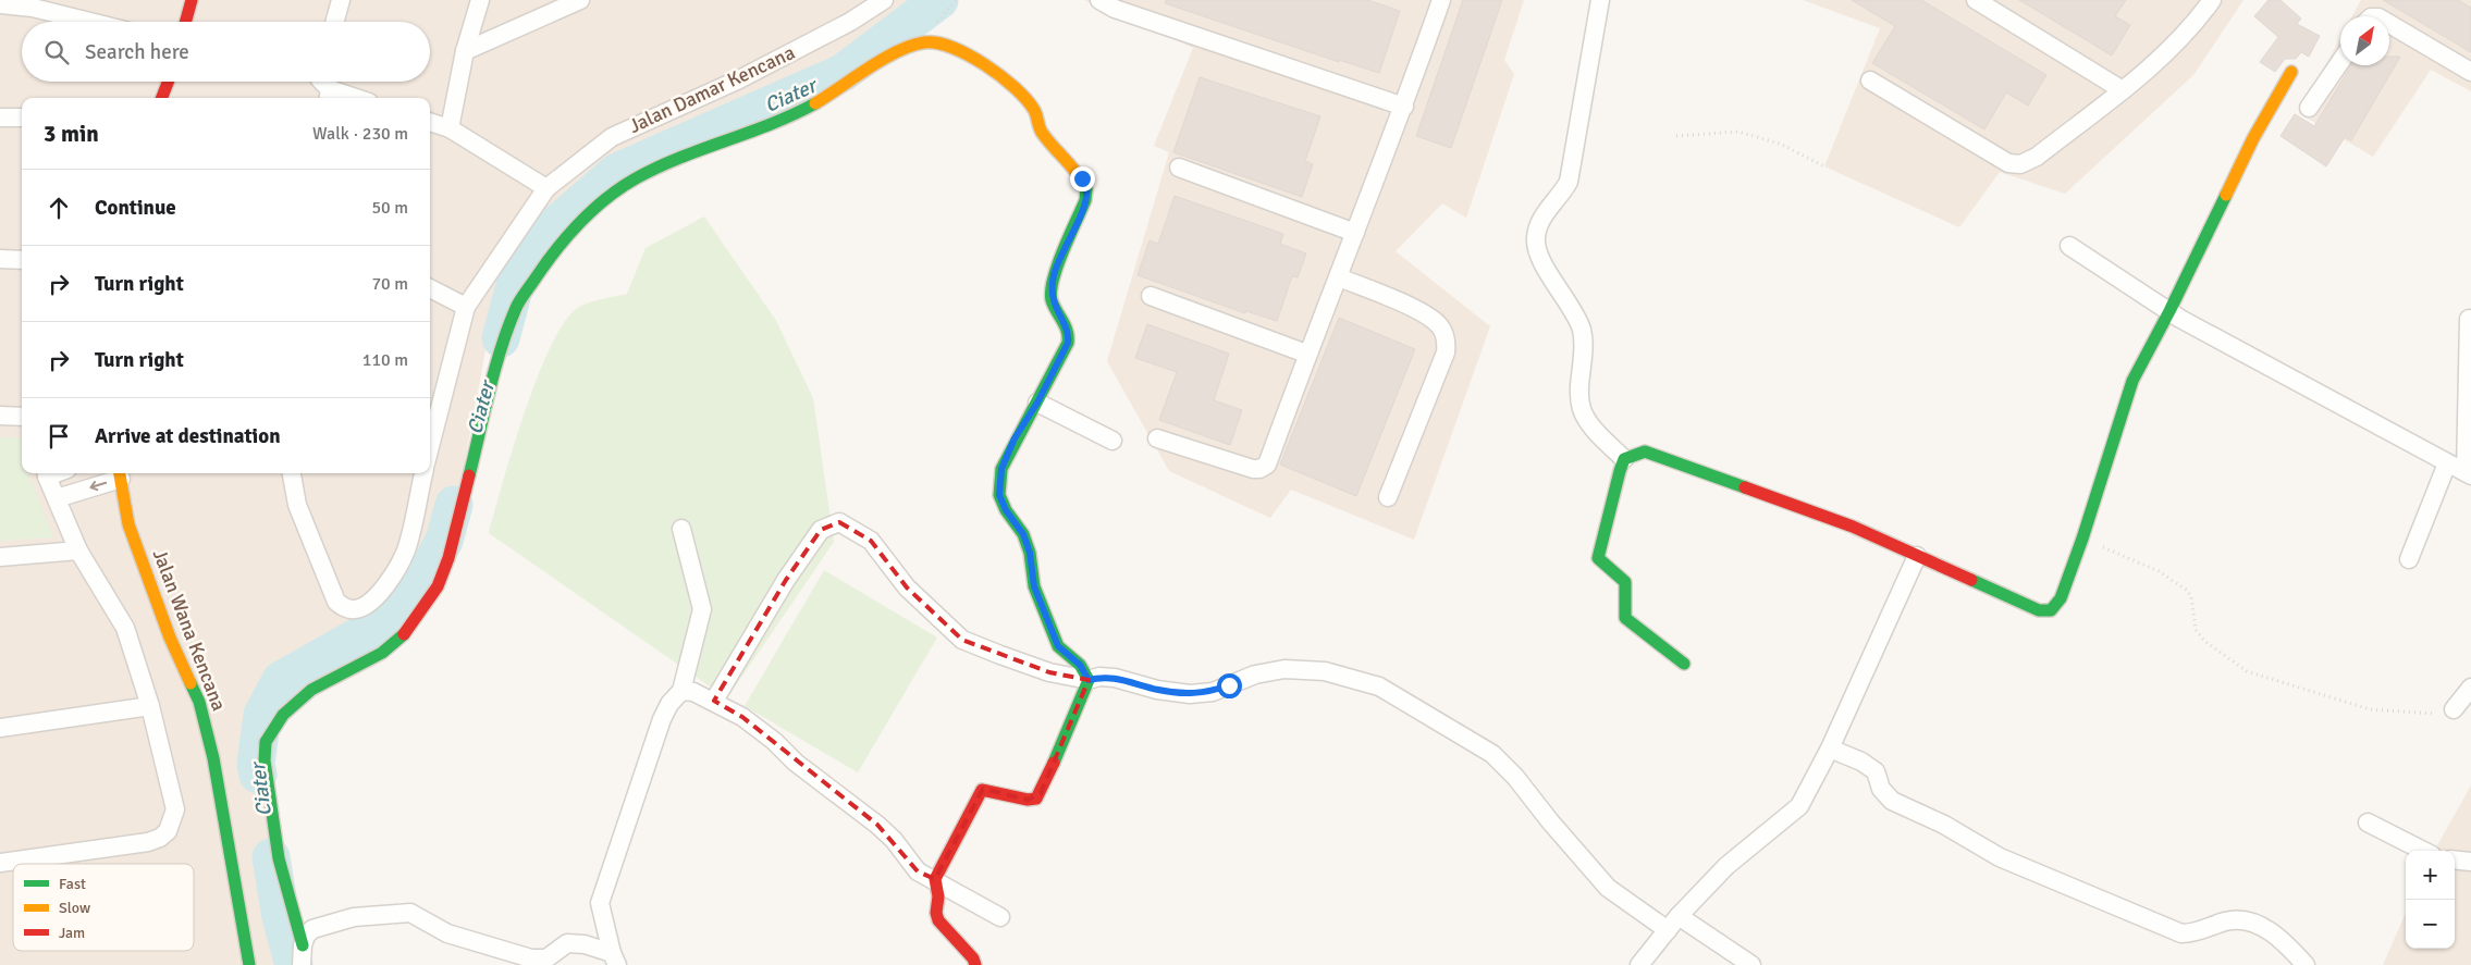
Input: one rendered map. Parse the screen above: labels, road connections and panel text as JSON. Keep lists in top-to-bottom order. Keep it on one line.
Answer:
{"streets":{"street":["Jalan Damar Kencana","Jalan Wana Kencana"]},"water":["Ciater"],"legend":["Fast","Slow","Jam"],"north":"top right","page":{"search":"Search here","heading":["3 min","Walk · 230 m"],"list":[["Continue","50 m"],["Turn right","70 m"],["Turn right","110 m"],"Arrive at destination"],"map_buttons":["+","−"]}}
